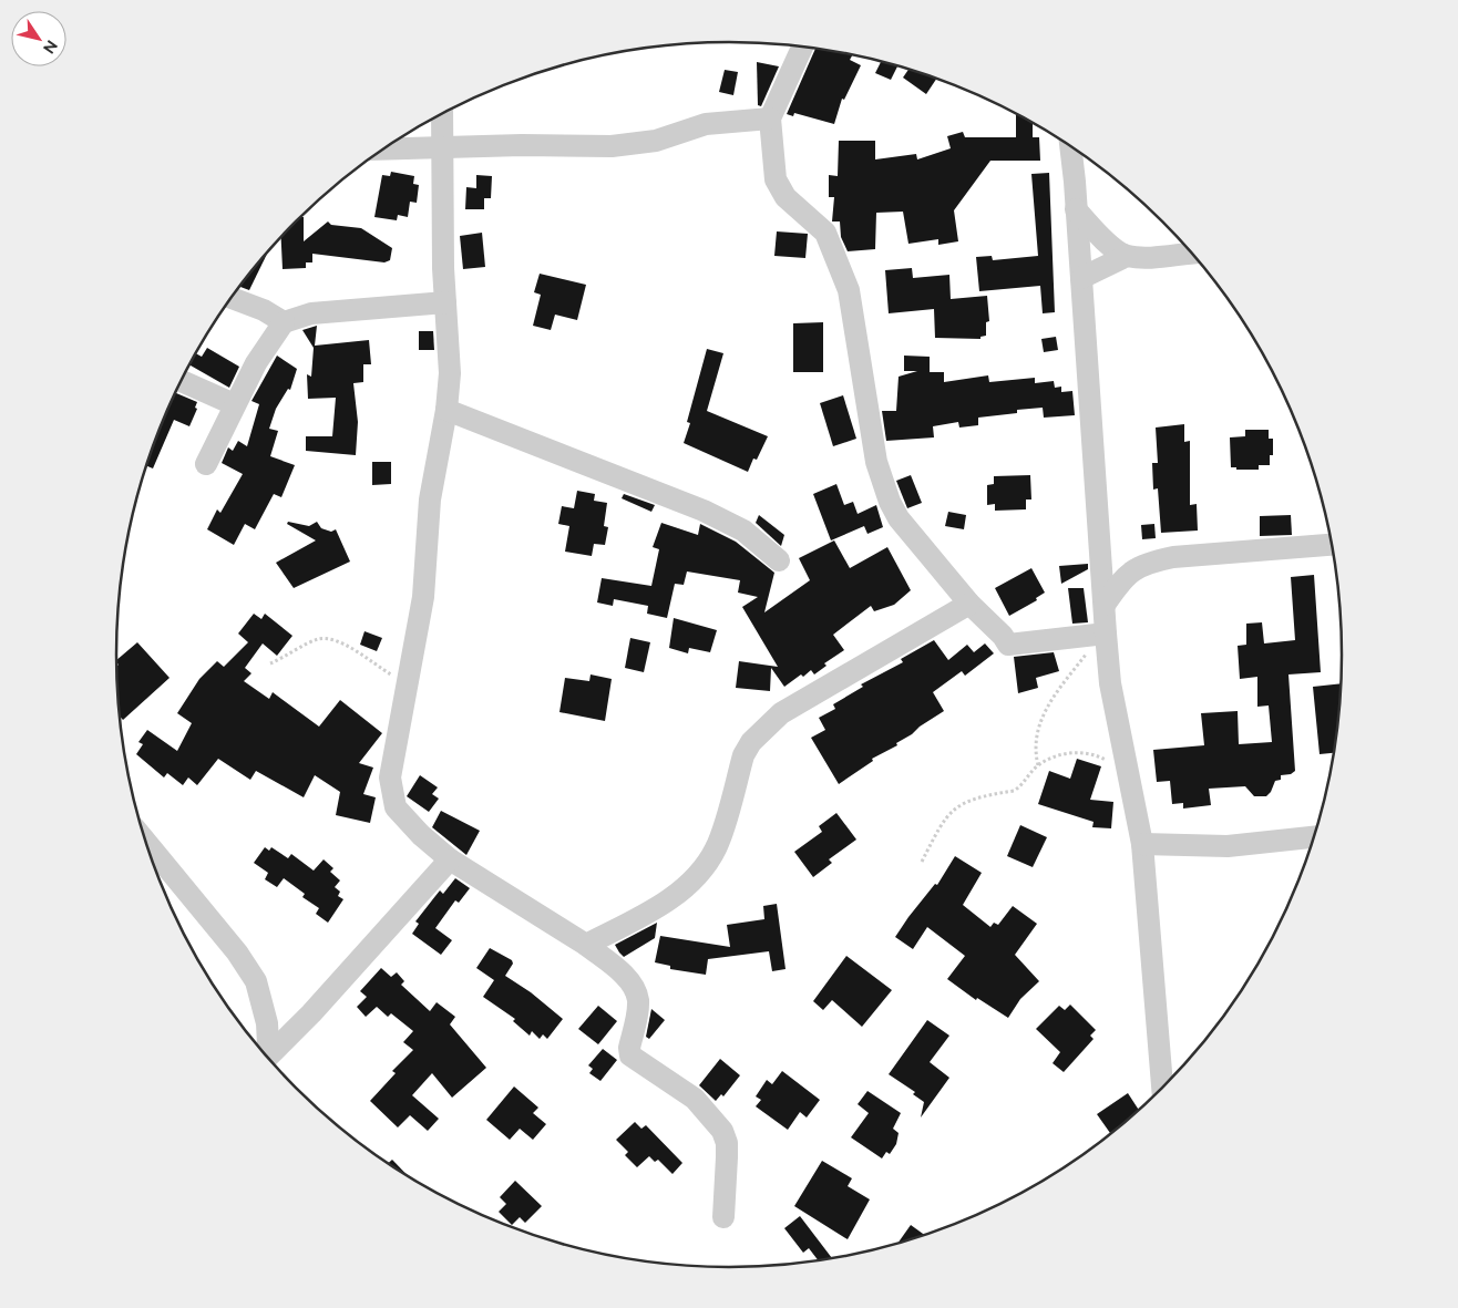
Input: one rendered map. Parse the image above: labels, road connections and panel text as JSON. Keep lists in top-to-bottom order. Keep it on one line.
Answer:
{"north":"bottom right"}
